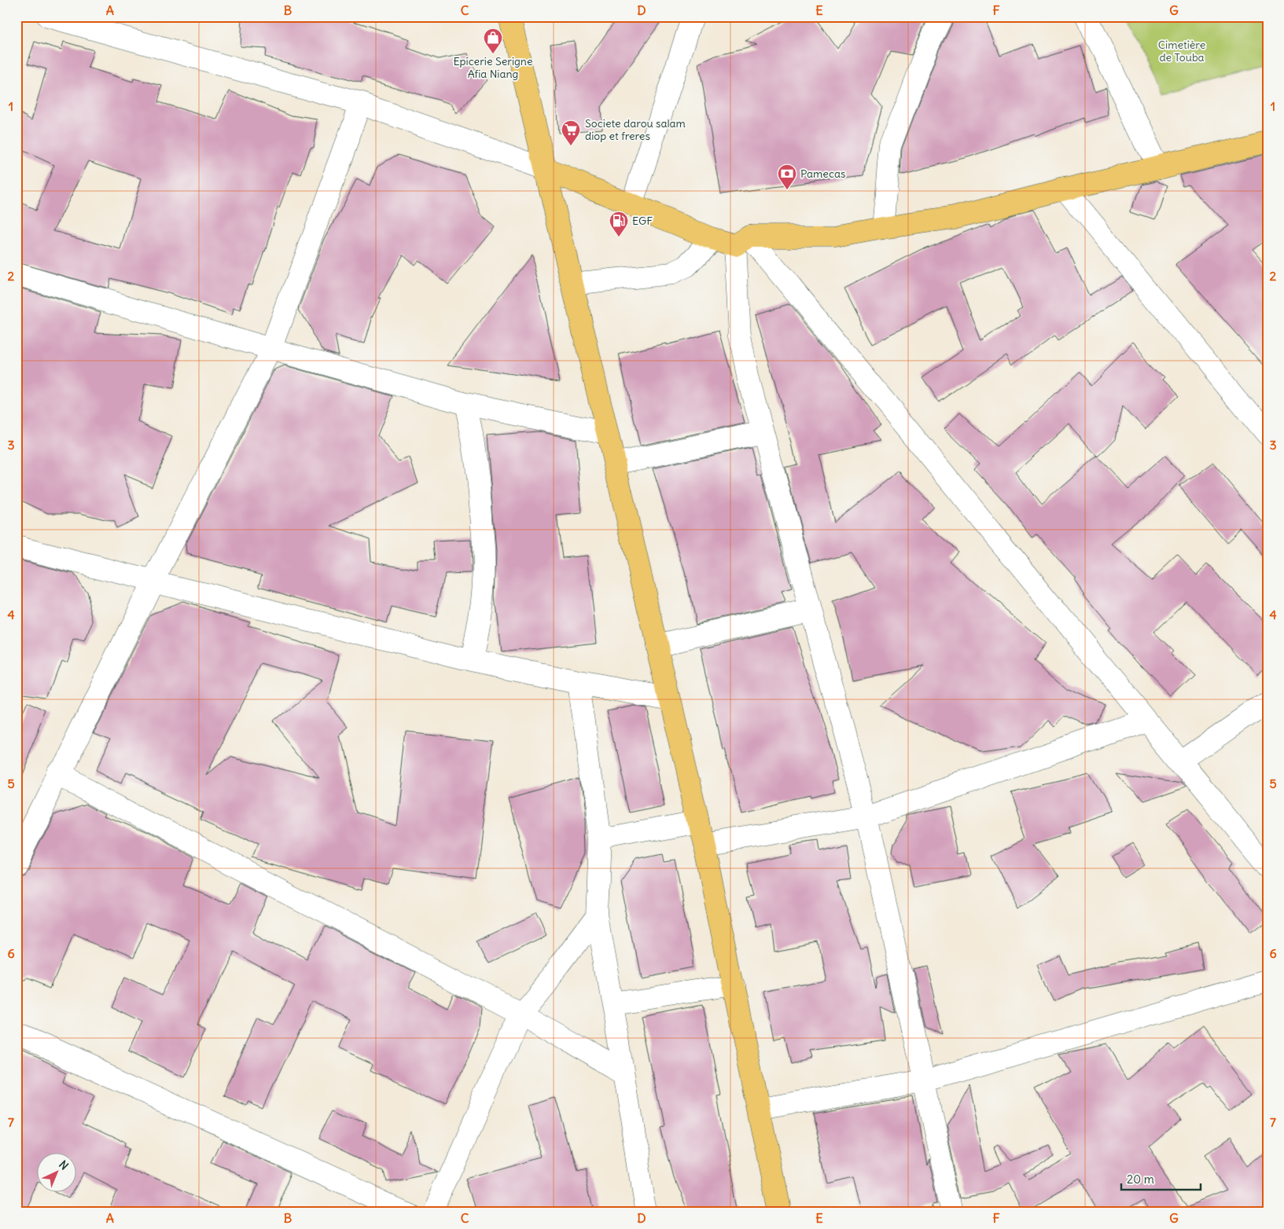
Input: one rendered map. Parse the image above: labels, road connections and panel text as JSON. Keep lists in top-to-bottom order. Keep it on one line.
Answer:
{"parks":["Cimetière de Touba"],"places":{"shop":["Epicerie Serigne Afia Niang"],"supermarket":["Societe darou salam diop et freres"],"bank":["Pamecas"],"fuel station":["EGF"]},"scale_bar":"20 m","north":"top right","grid":{"columns":["A","B","C","D","E","F","G"],"rows":["1","2","3","4","5","6","7"]}}
